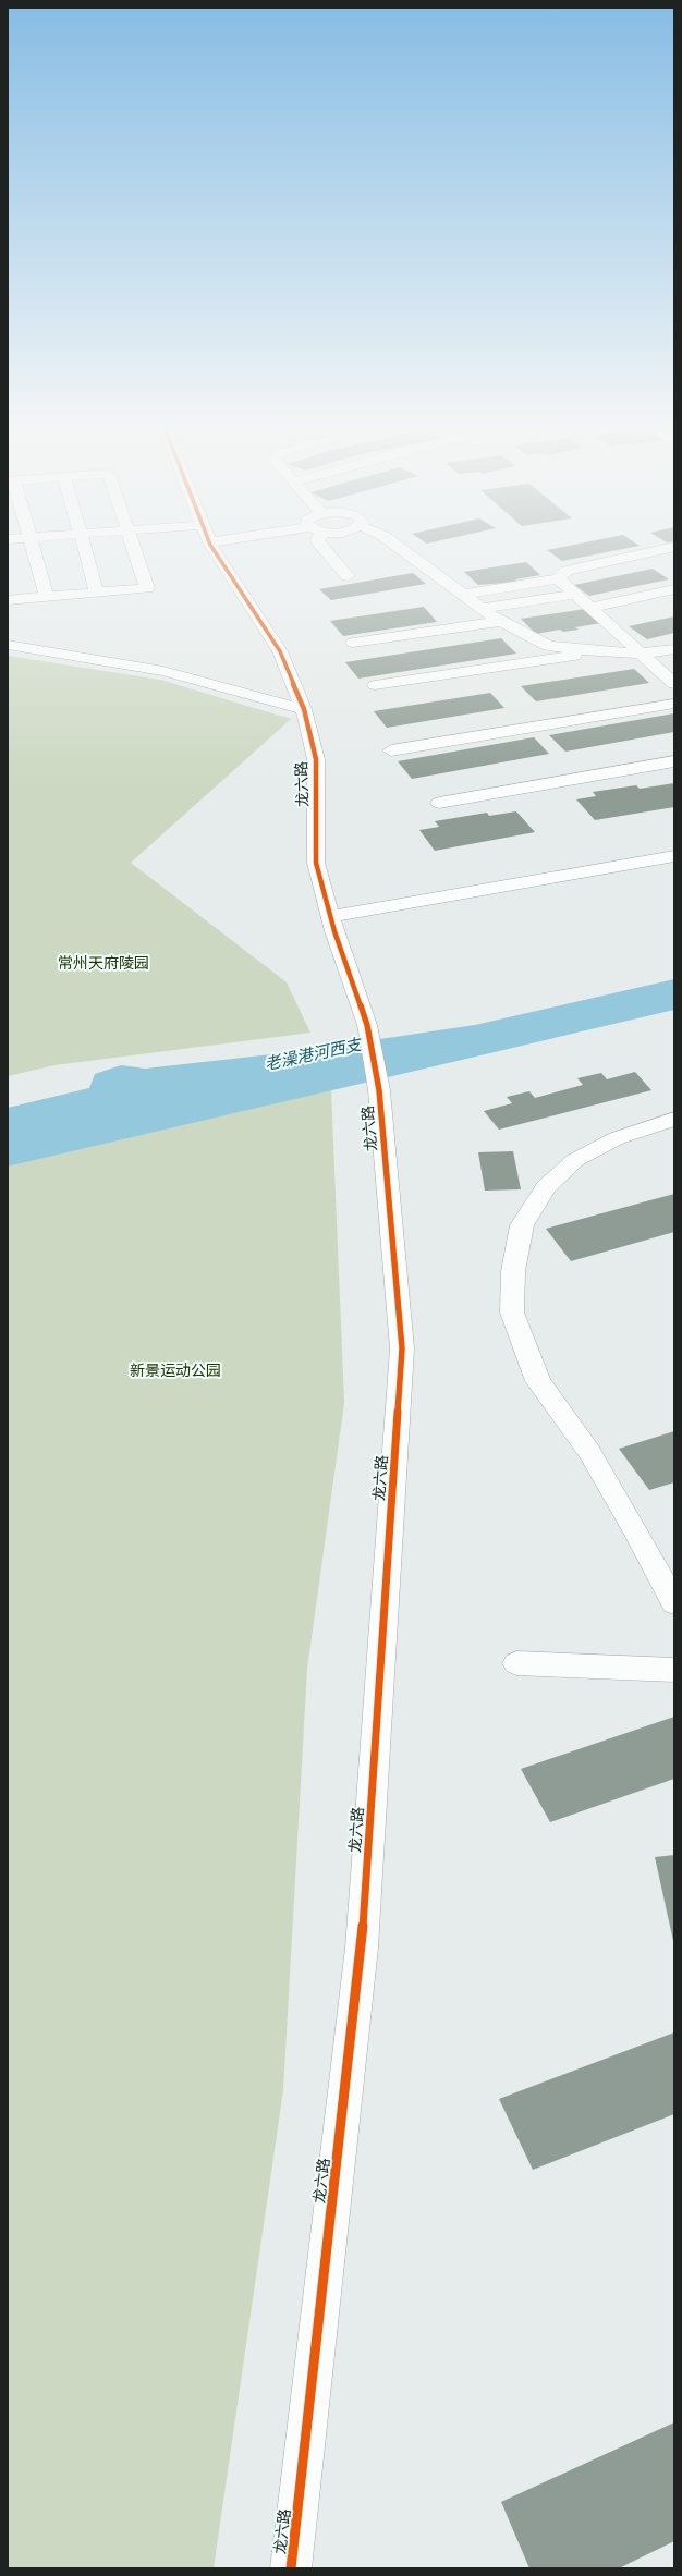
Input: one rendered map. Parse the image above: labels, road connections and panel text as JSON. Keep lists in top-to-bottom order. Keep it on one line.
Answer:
{"streets":{"street":["龙六路"]},"water":["老澡港河西支"],"parks":["常州天府陵园","新景运动公园"]}
